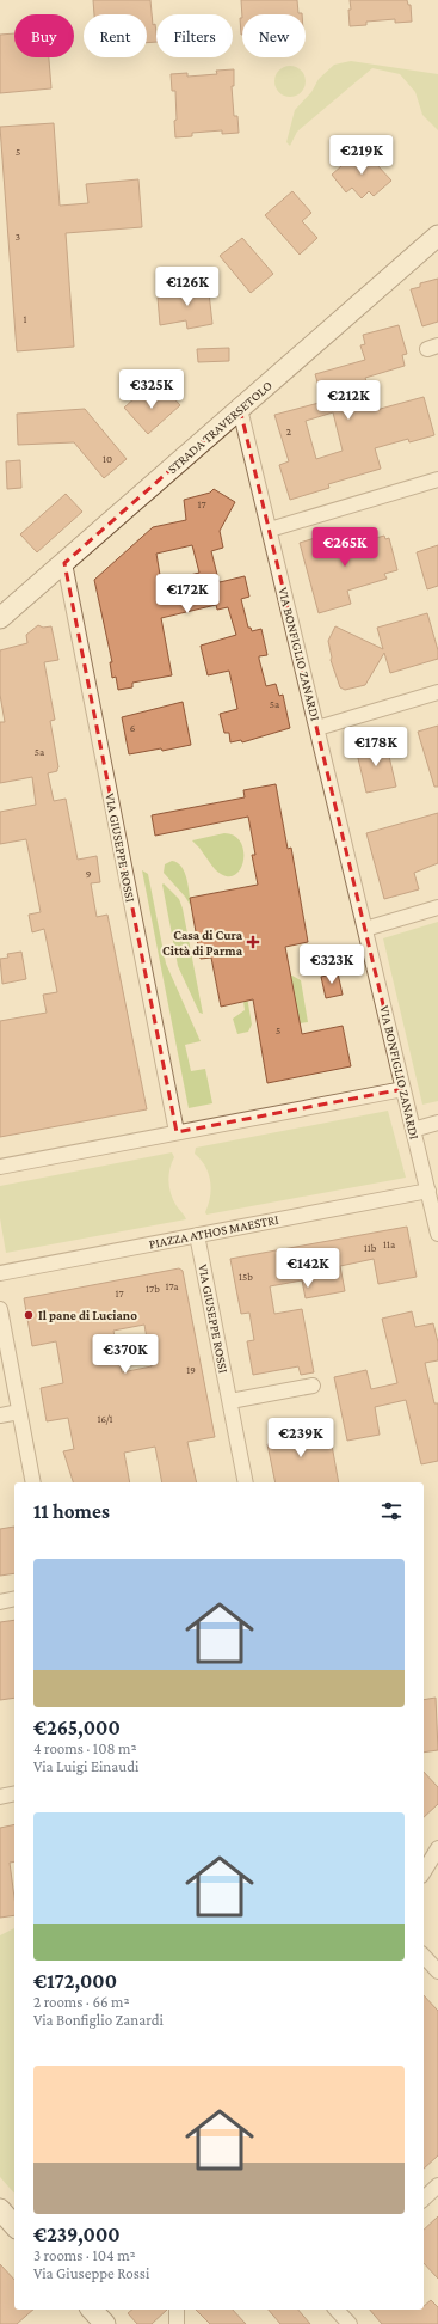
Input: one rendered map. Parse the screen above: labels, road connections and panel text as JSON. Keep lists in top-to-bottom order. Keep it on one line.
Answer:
{"streets":{"main road":["STRADA TRAVERSETOLO"],"street":["VIA BONFIGLIO ZANARDI","VIA GIUSEPPE ROSSI","PIAZZA ATHOS MAESTRI"]},"crossings":[["STRADA TRAVERSETOLO","VIA BONFIGLIO ZANARDI"],["STRADA TRAVERSETOLO","VIA GIUSEPPE ROSSI"],["VIA BONFIGLIO ZANARDI","PIAZZA ATHOS MAESTRI"],["VIA GIUSEPPE ROSSI","PIAZZA ATHOS MAESTRI"]],"places":{"health":["Casa di Cura Città di Parma"],"other":["Il pane di Luciano"]},"house_numbers":["5","3","1","2","10","17","5a","6","5a","9","5","11a","11b","15b","17a","17b","17","19","16/1"],"page":{"chip":["Buy","Rent","Filters","New"],"price":["€219K","€126K","€325K","€212K","€265K","€172K","€178K","€323K","€142K","€370K","€239K"],"heading":"11 homes","list":[{"name":"€265,000","note":"4 rooms · 108 m² · Via Luigi Einaudi"},{"name":"€172,000","note":"2 rooms · 66 m² · Via Bonfiglio Zanardi"},{"name":"€239,000","note":"3 rooms · 104 m² · Via Giuseppe Rossi"}]}}
